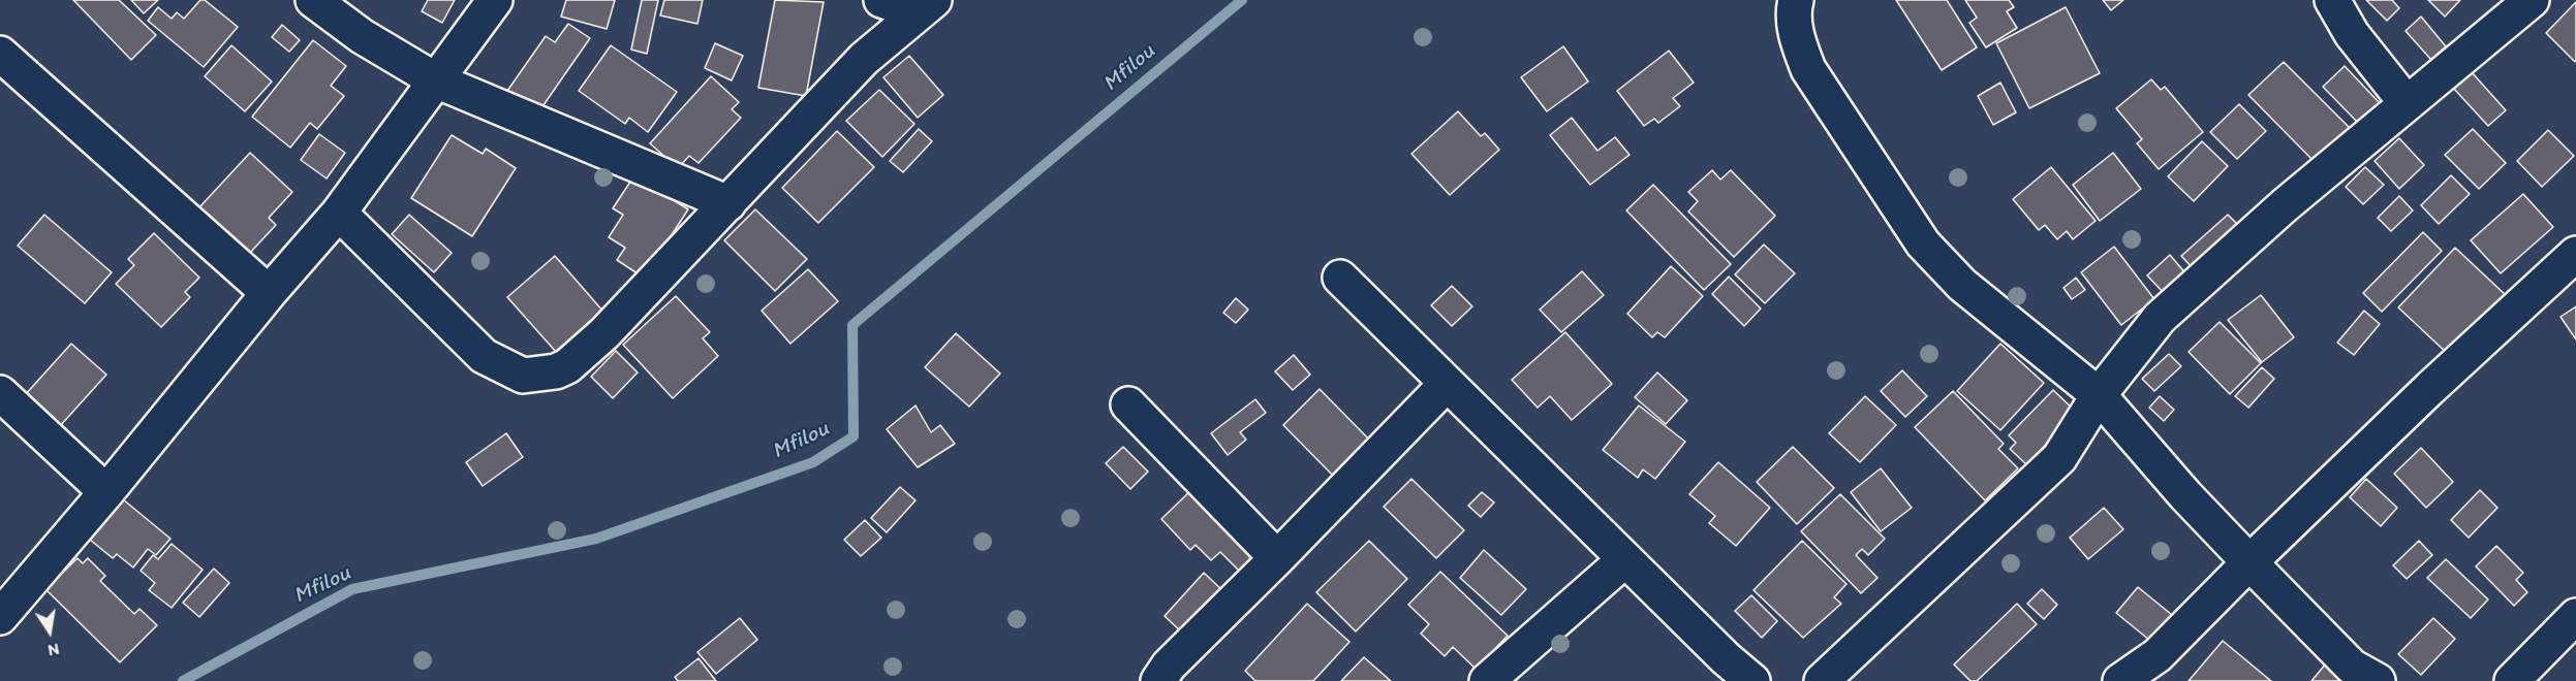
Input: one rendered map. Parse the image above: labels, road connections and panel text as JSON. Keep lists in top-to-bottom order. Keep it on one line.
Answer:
{"water":["Mfilou"],"north":"bottom"}
